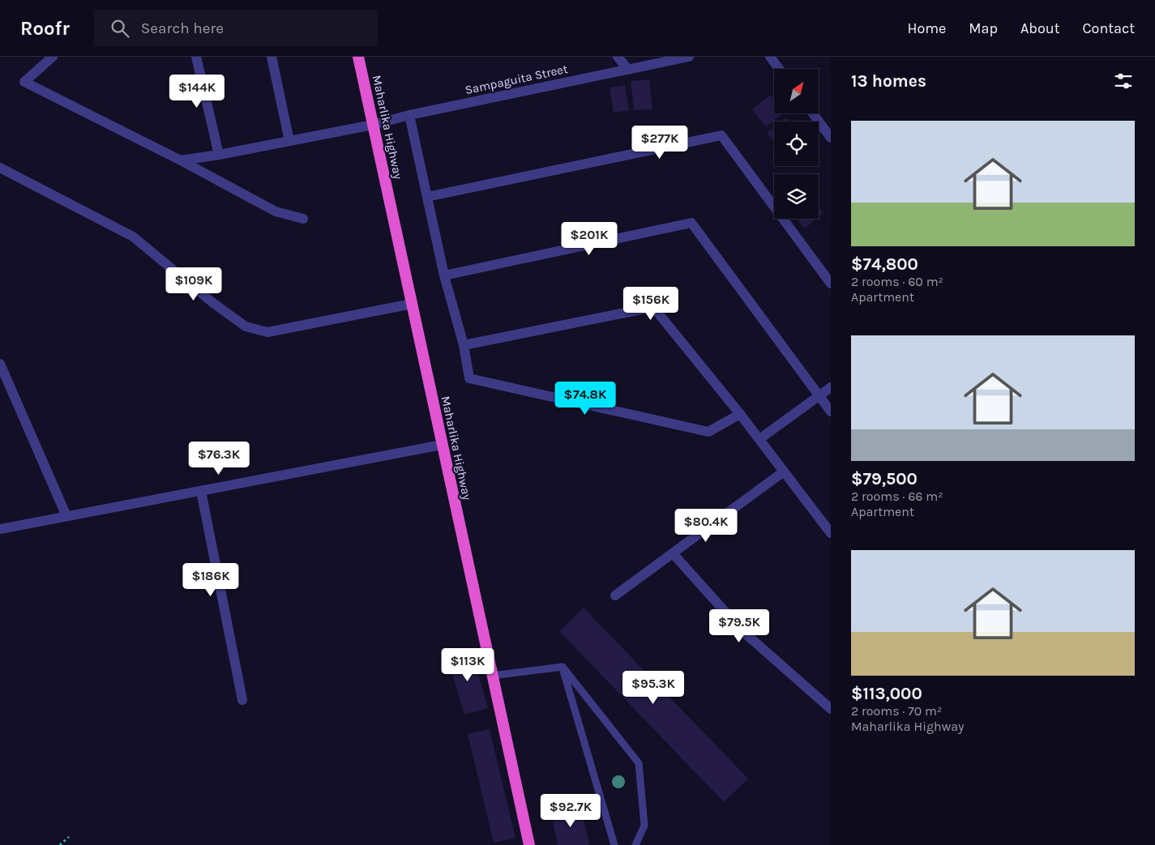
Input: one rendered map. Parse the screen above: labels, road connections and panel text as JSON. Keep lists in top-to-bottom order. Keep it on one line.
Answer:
{"streets":{"highway":["Maharlika Highway"],"street":["Sampaguita Street"]},"crossings":[["Sampaguita Street","Maharlika Highway"]],"north":"top right","page":{"header":"Roofr","search":"Search here","nav":["Home","Map","About","Contact"],"heading":"13 homes","price":["$144K","$277K","$201K","$109K","$156K","$74.8K","$76.3K","$80.4K","$186K","$79.5K","$113K","$95.3K","$92.7K"],"list":[{"name":"$74,800","note":"2 rooms · 60 m² · Apartment"},{"name":"$79,500","note":"2 rooms · 66 m² · Apartment"},{"name":"$113,000","note":"2 rooms · 70 m² · Maharlika Highway"}]}}
